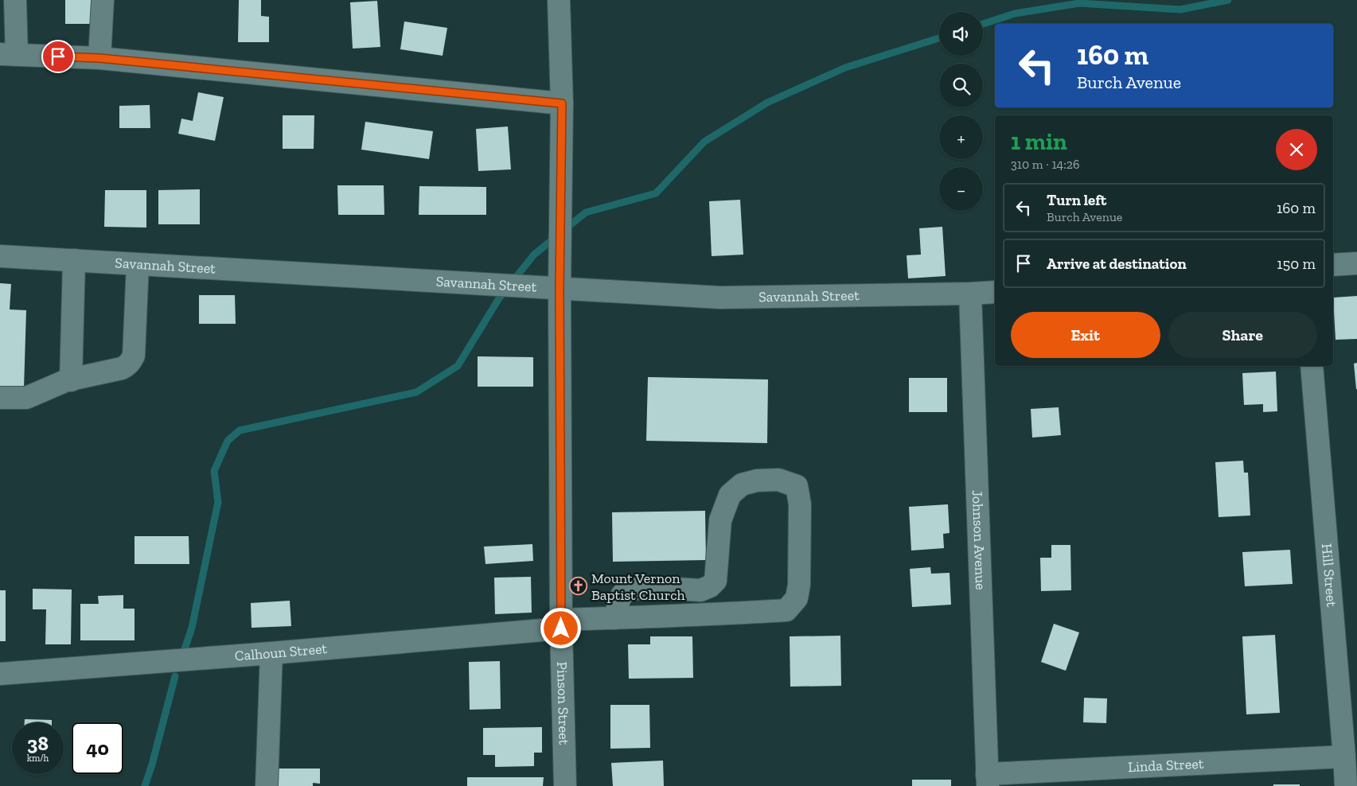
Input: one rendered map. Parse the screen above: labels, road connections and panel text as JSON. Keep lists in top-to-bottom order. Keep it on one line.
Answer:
{"streets":{"street":["Savannah Street","Johnson Avenue","Hill Street","Calhoun Street","Pinson Street","Linda Street"]},"crossings":[["Savannah Street","Johnson Avenue"],["Savannah Street","Pinson Street"],["Johnson Avenue","Linda Street"],["Hill Street","Linda Street"],["Calhoun Street","Pinson Street"]],"places":{"church":["Mount Vernon Baptist Church"]},"page":{"map_buttons":["+","−"],"turn":["160 m","Burch Avenue"],"heading":["1 min","310 m · 14:26"],"list":[{"name":"Turn left","note":"Burch Avenue","value":"160 m"},{"name":"Arrive at destination","value":"150 m"}],"buttons":["Exit","Share"],"speed":"38 km/h","limit":"40"}}
